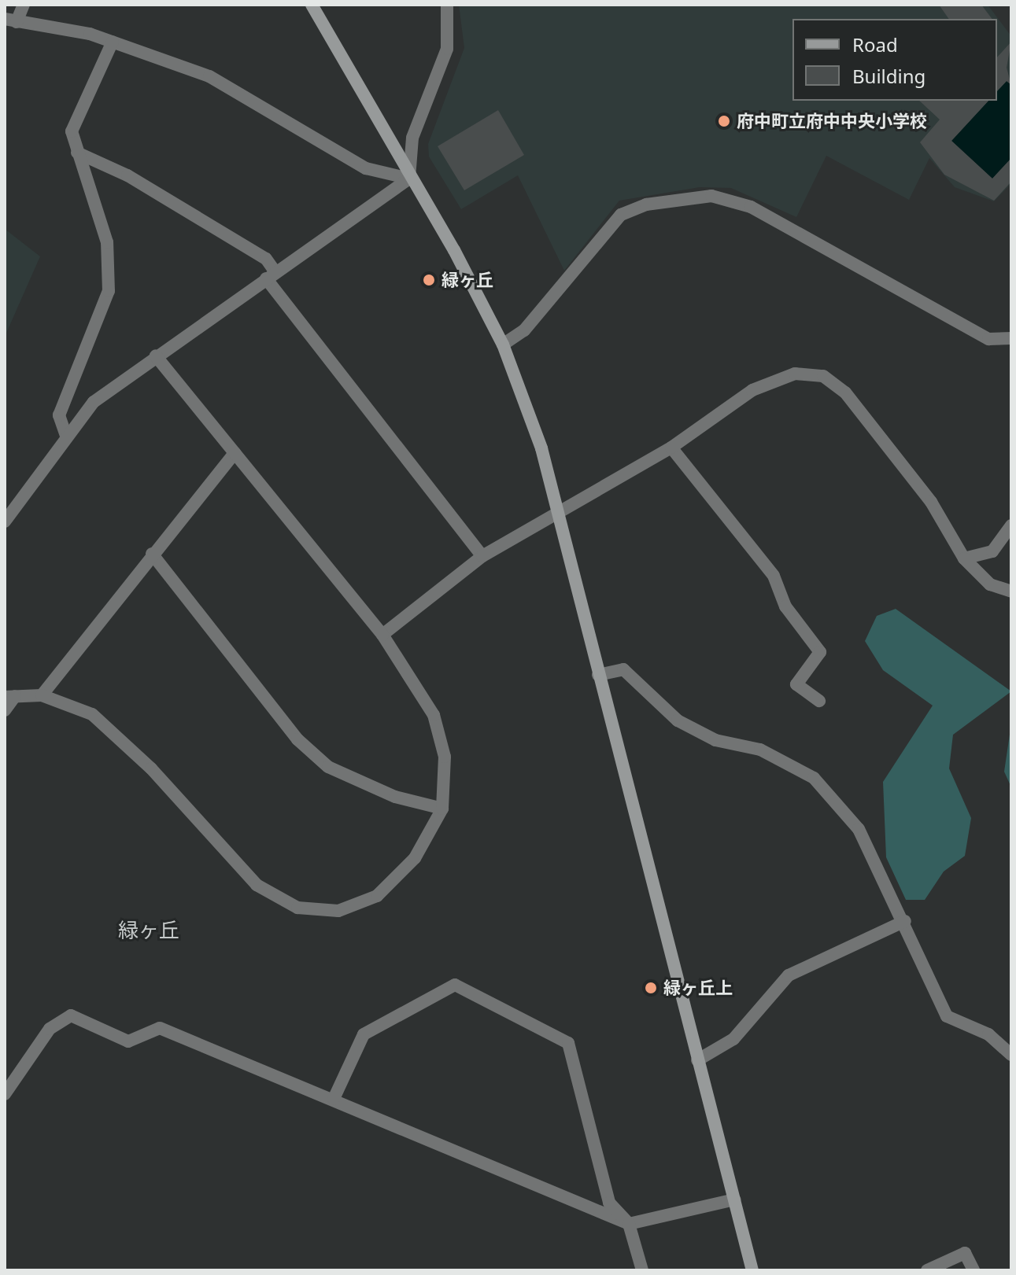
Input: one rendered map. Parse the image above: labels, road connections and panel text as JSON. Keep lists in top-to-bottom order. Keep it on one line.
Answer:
{"districts":["緑ヶ丘"],"places":["府中町立府中中央小学校","緑ヶ丘","緑ヶ丘上"],"legend":["Road","Building"]}
